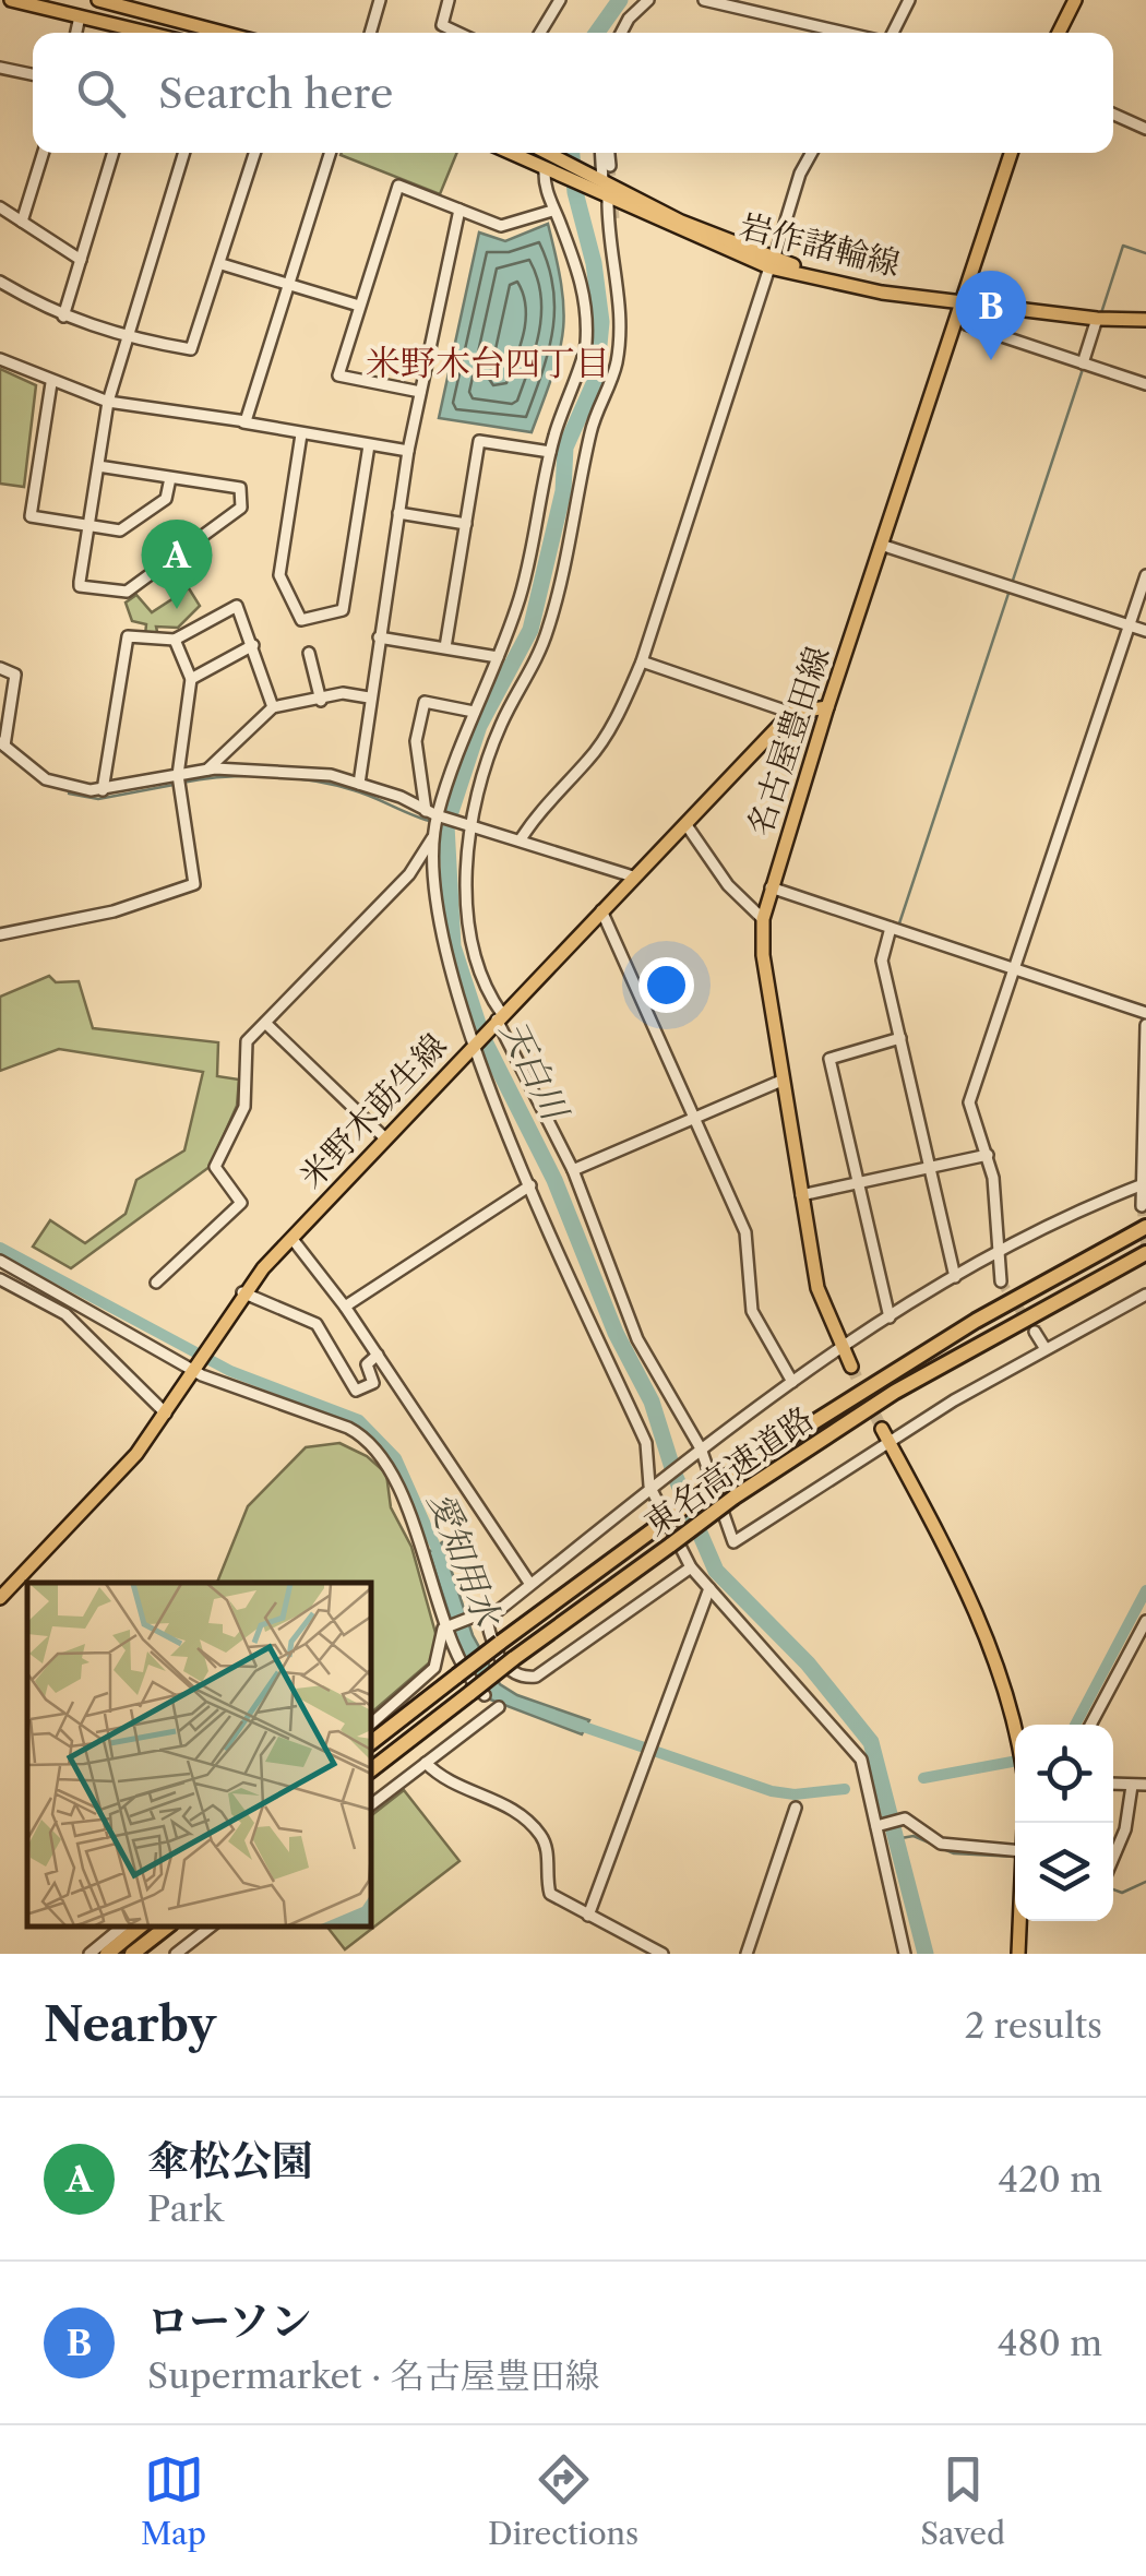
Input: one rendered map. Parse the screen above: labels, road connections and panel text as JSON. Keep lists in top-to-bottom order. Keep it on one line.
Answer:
{"streets":{"highway":["東名高速道路"],"main road":["岩作諸輪線","名古屋豊田線","米野木莇生線"]},"crossings":[["岩作諸輪線","名古屋豊田線"]],"districts":["米野木台四丁目"],"water":["天白川","愛知用水"],"page":{"search":"Search here","pins":["B","A"],"heading":["Nearby","2 results"],"list":[{"mark":"A","name":"傘松公園","note":"Park","value":"420 m"},{"mark":"B","name":"ローソン","note":"Supermarket · 名古屋豊田線","value":"480 m"}],"nav":["Map","Directions","Saved"]}}
